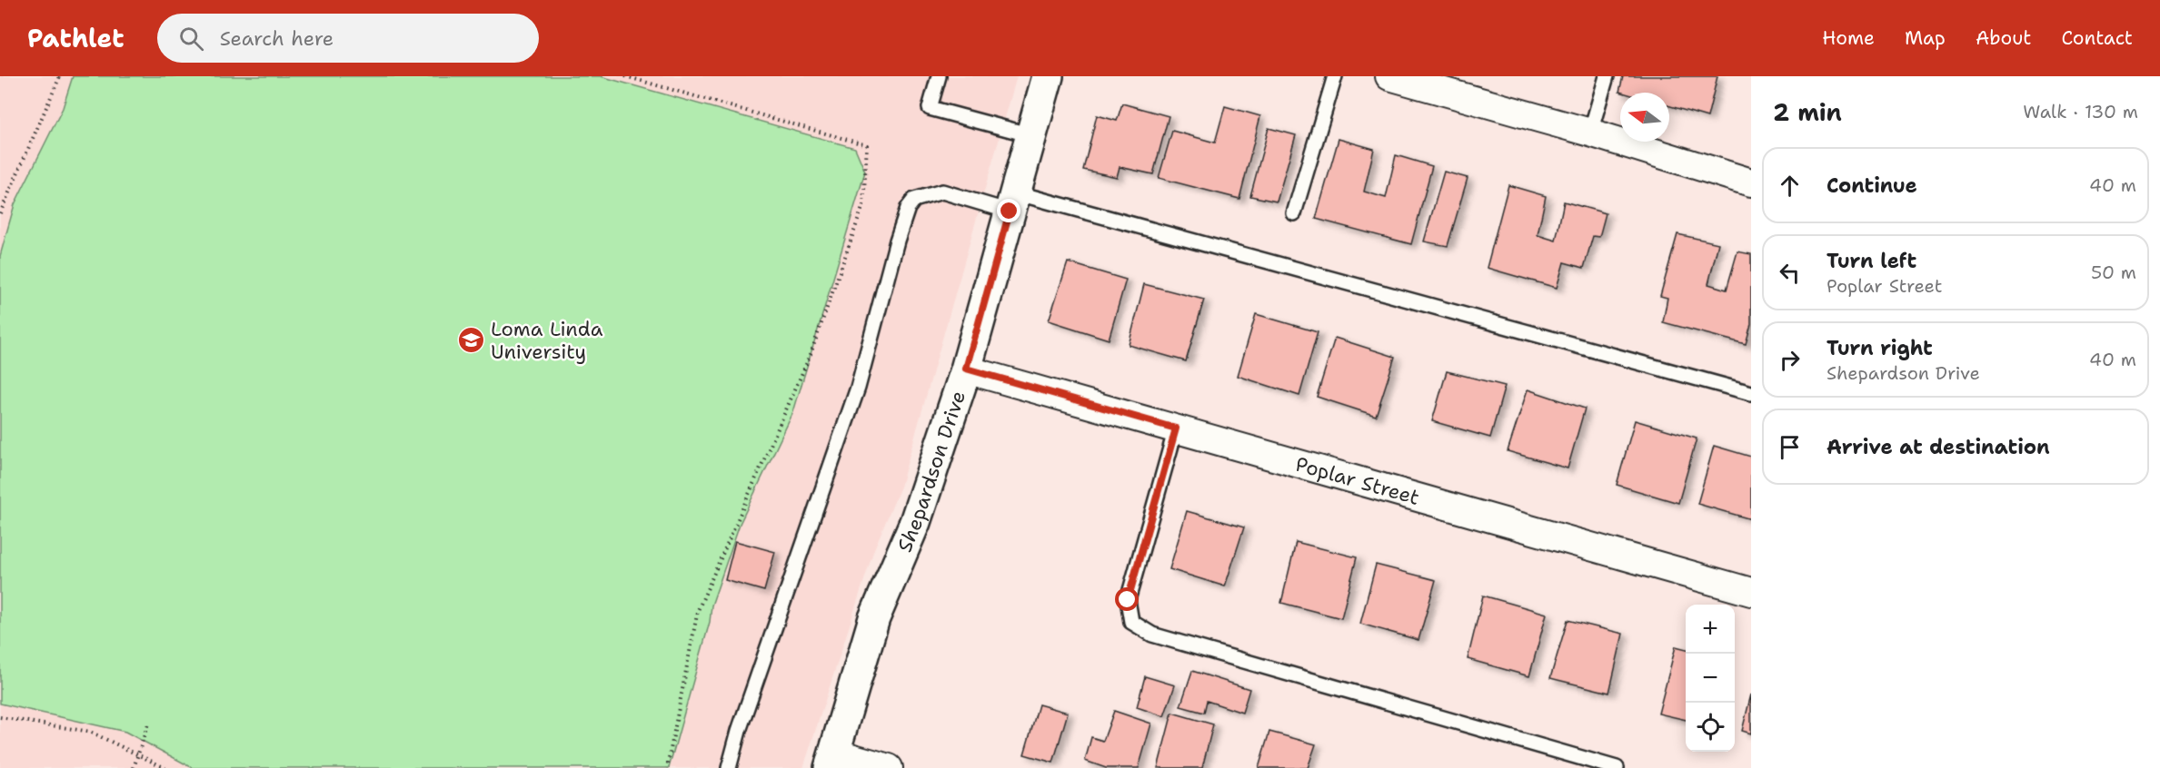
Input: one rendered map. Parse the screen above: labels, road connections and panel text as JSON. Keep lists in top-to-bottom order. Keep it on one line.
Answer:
{"streets":{"street":["Shepardson Drive","Poplar Street"]},"crossings":[["Shepardson Drive","Poplar Street"]],"places":{"school or university":["Loma Linda University"]},"north":"left","page":{"header":"Pathlet","search":"Search here","nav":["Home","Map","About","Contact"],"heading":["2 min","Walk · 130 m"],"list":[["Continue","40 m"],["Turn left","Poplar Street","50 m"],["Turn right","Shepardson Drive","40 m"],"Arrive at destination"],"map_buttons":["+","−"]}}
